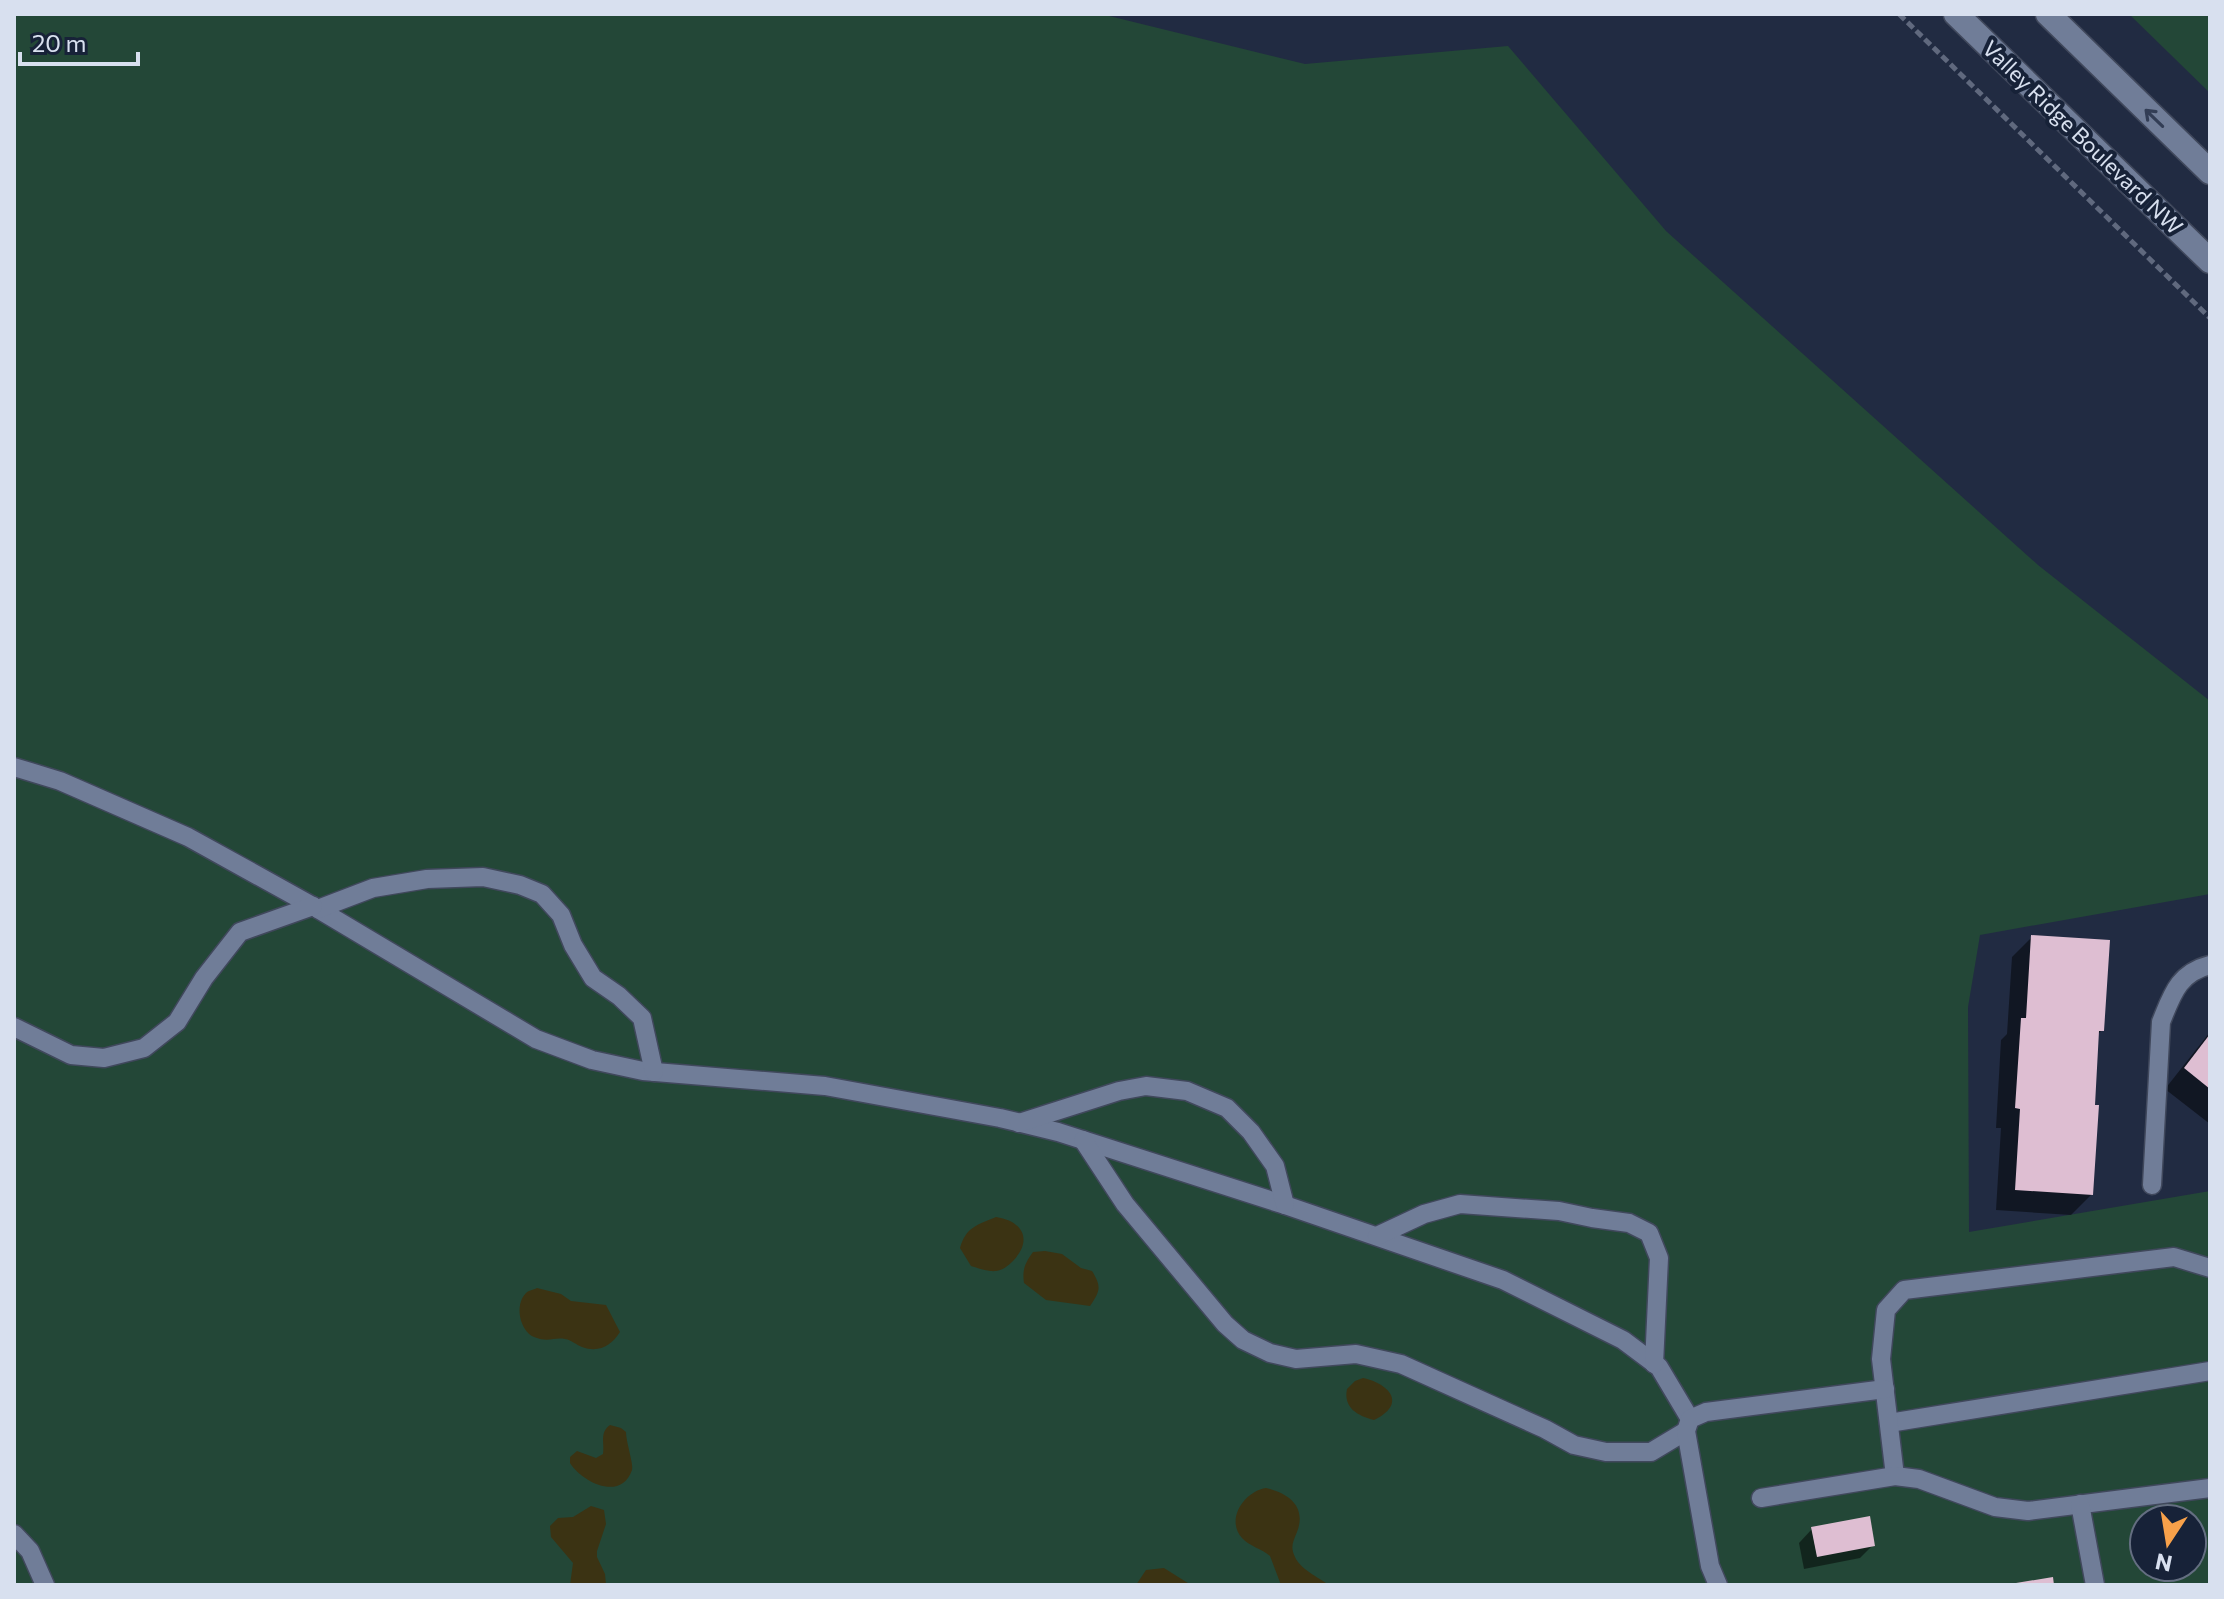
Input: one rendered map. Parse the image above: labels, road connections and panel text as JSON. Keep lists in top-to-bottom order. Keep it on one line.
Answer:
{"streets":{"street":["Valley Ridge Boulevard NW"]},"scale_bar":"20 m","north":"bottom"}
